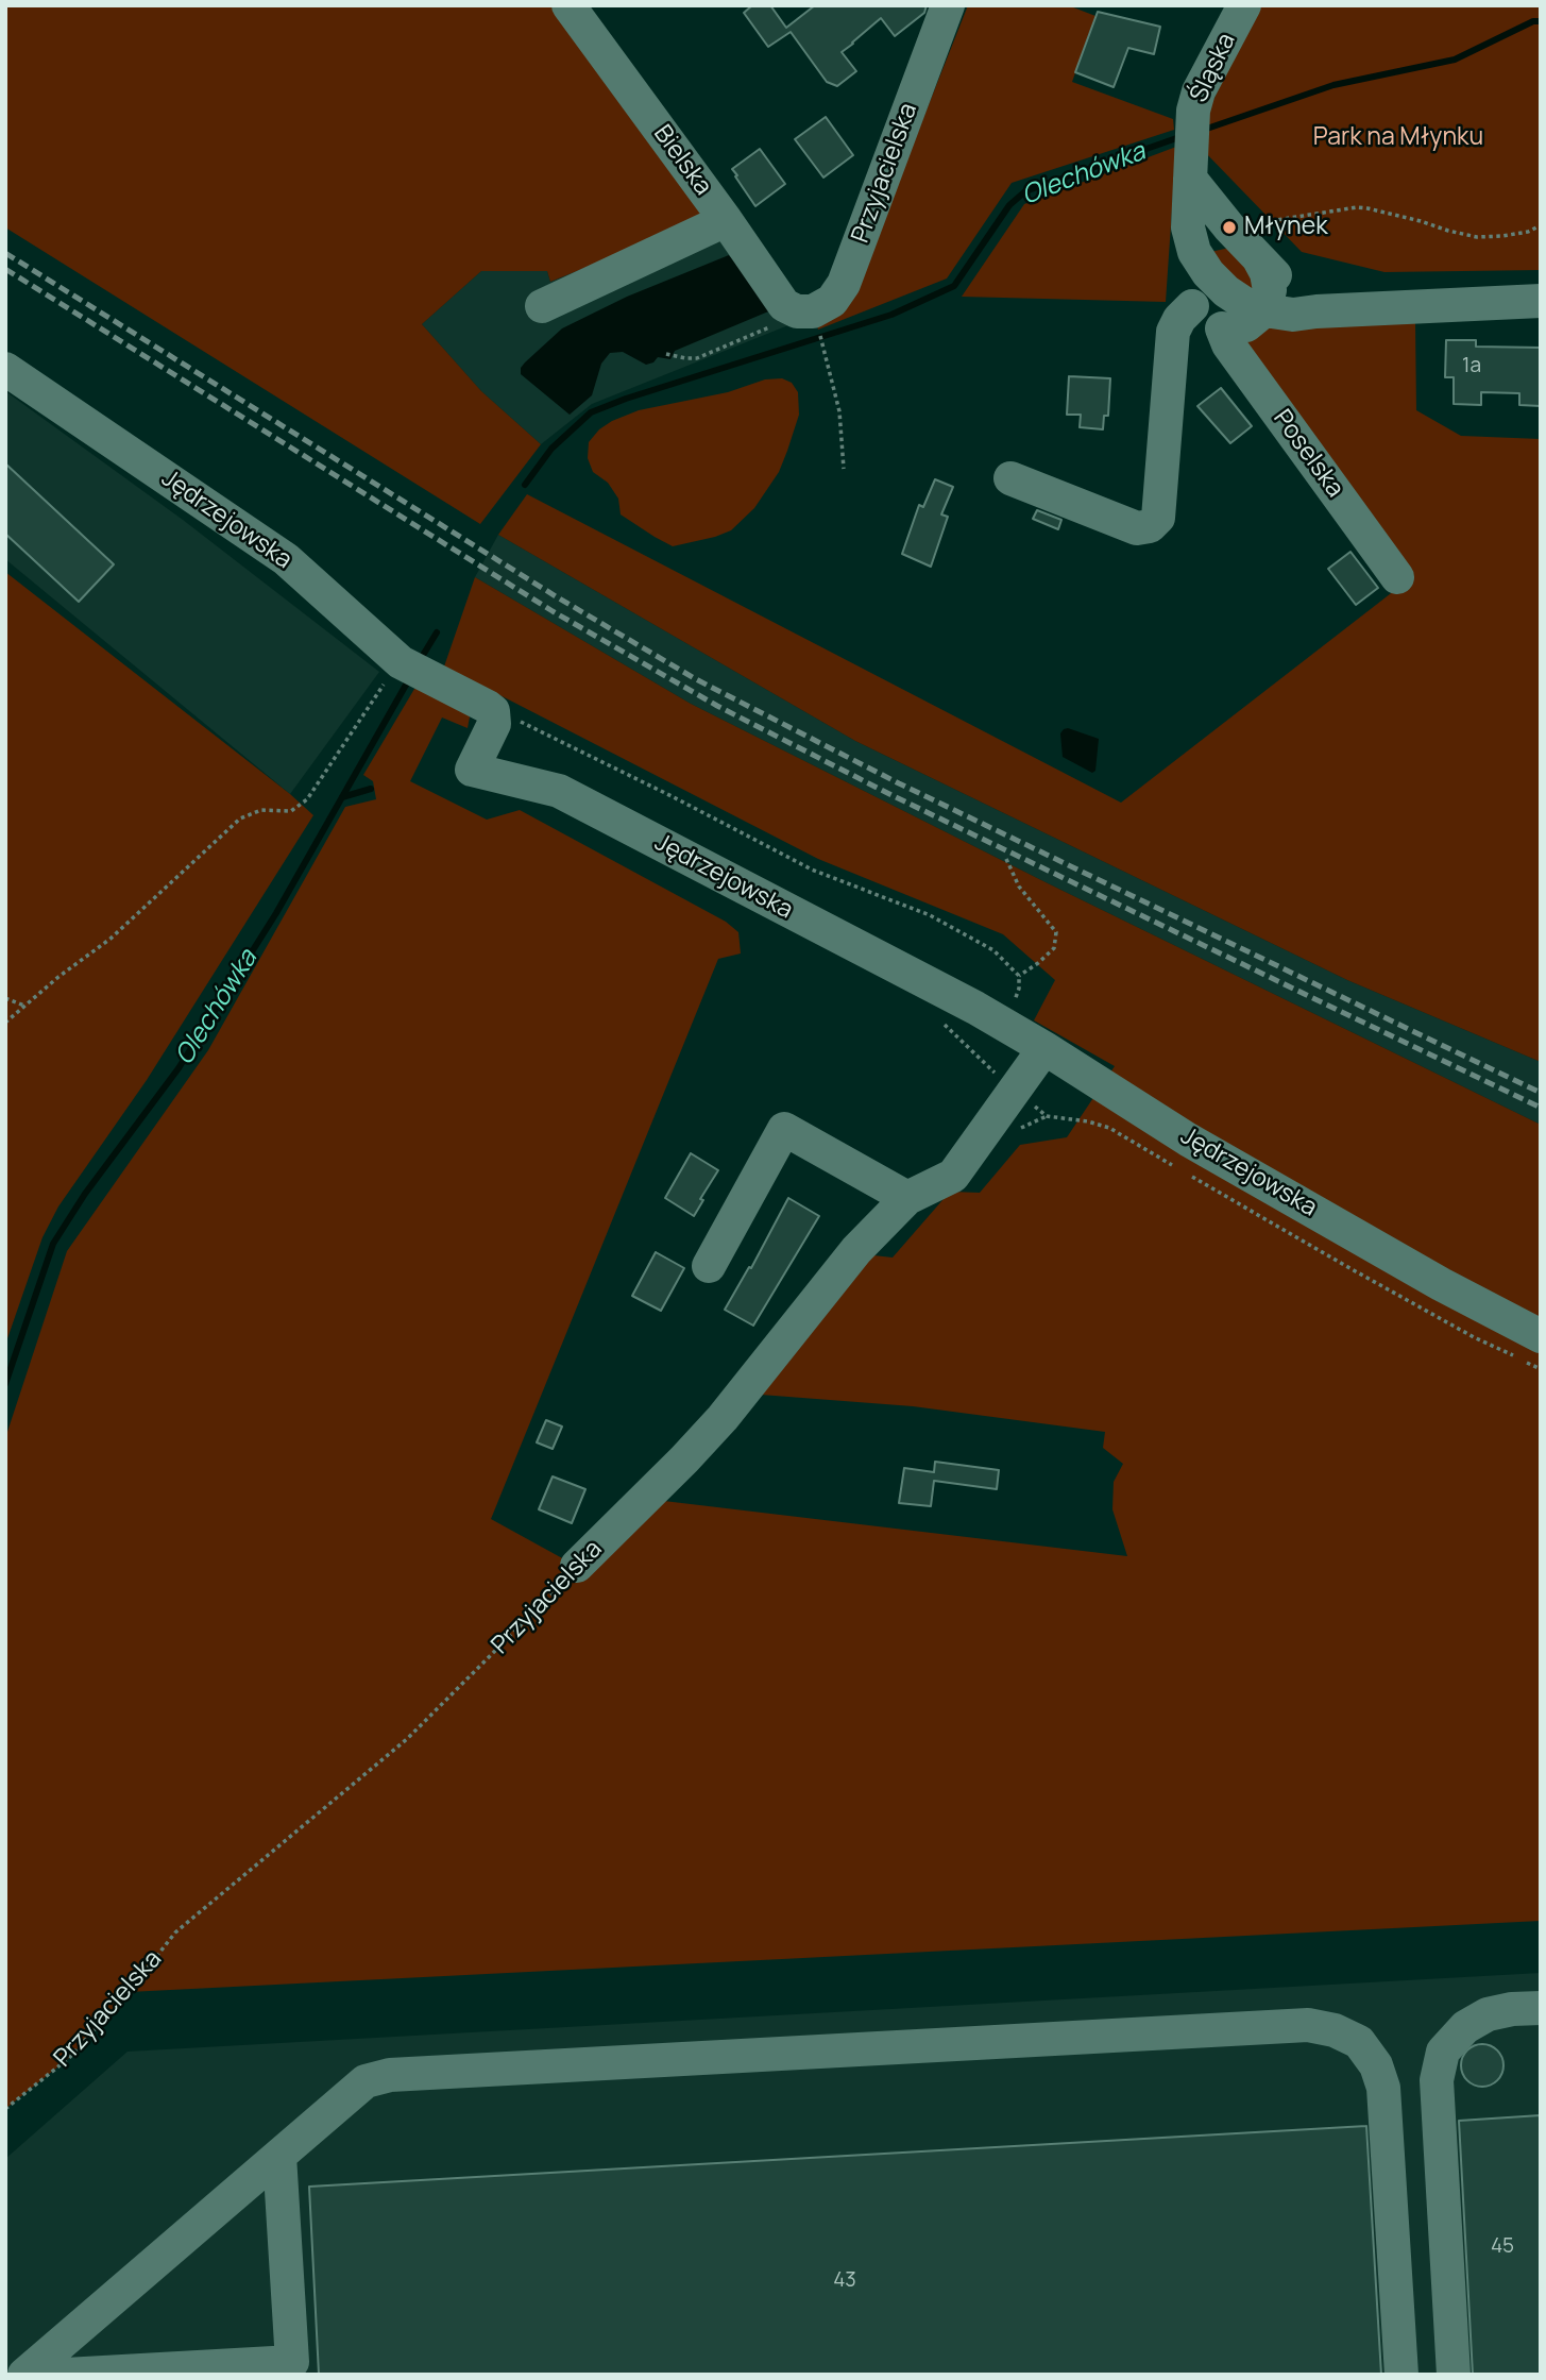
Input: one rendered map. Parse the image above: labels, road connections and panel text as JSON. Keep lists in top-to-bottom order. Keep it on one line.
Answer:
{"streets":{"street":["Śląska","Bielska","Przyjacielska","Poselska","Jędrzejowska"]},"crossings":[["Bielska","Przyjacielska"],["Przyjacielska","Jędrzejowska"]],"water":["Olechówka"],"parks":["Park na Młynku"],"places":["Młynek"],"house_numbers":["1a","45","43"]}
